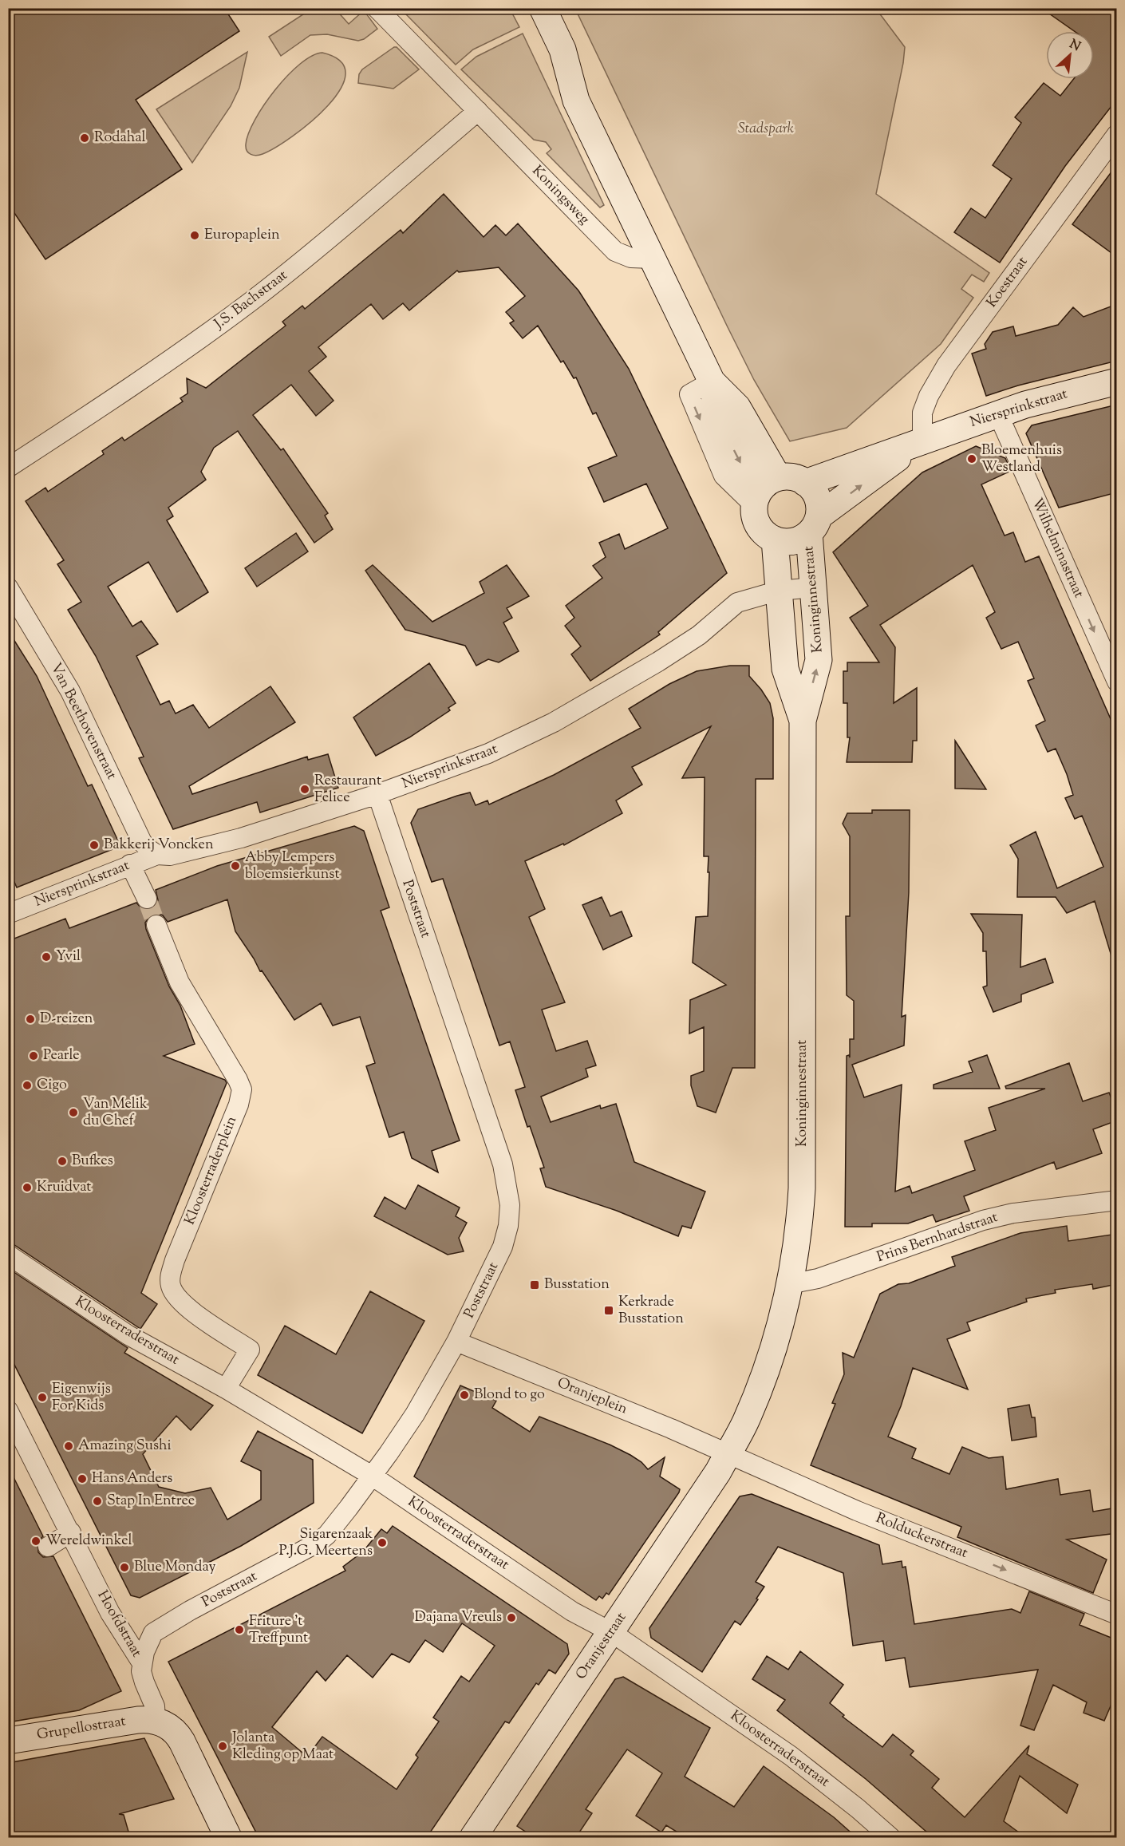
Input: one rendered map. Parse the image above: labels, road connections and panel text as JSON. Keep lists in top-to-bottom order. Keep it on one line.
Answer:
{"streets":{"main road":["Niersprinkstraat","Koninginnestraat","Oranjestraat","Grupellostraat"],"street":["Koningsweg","Koestraat","J.S. Bachstraat","Wilhelminastraat","Van Beethovenstraat","Poststraat","Kloosterraderplein","Prins Bernhardstraat","Kloosterraderstraat","Oranjeplein","Rolduckerstraat","Hoofdstraat"]},"crossings":[["Koningsweg","J.S. Bachstraat"],["Koestraat","Niersprinkstraat"],["Niersprinkstraat","Wilhelminastraat"],["Niersprinkstraat","Koninginnestraat"],["Niersprinkstraat","Van Beethovenstraat"],["Niersprinkstraat","Poststraat"],["Koninginnestraat","Prins Bernhardstraat"],["Koninginnestraat","Oranjeplein"],["Koninginnestraat","Rolduckerstraat"],["Koninginnestraat","Oranjestraat"],["Poststraat","Kloosterraderstraat"],["Poststraat","Oranjeplein"],["Poststraat","Hoofdstraat"],["Kloosterraderplein","Kloosterraderstraat"],["Kloosterraderstraat","Oranjestraat"],["Oranjeplein","Rolduckerstraat"],["Oranjeplein","Oranjestraat"],["Rolduckerstraat","Oranjestraat"],["Hoofdstraat","Grupellostraat"]],"one_way":["Wilhelminastraat","Rolduckerstraat"],"parks":["Stadspark"],"places":{"other":["Rodahal","Europaplein","Bloemenhuis Westland","Restaurant Felice","Bakkerij Voncken","Abby Lempers bloemsierkunst","Yvil","D-reizen","Pearle","Cigo","Van Melik du Chef","Bufkes","Kruidvat","Blond to go","Eigenwijs For Kids","Amazing Sushi","Hans Anders","Stap In Entree","Wereldwinkel","Sigarenzaak P.J.G. Meertens","Blue Monday","Dajana Vreuls","Friture 't Treffpunt","Jolanta Kleding op Maat"],"transit":["Busstation","Kerkrade Busstation"]},"north":"top right"}
